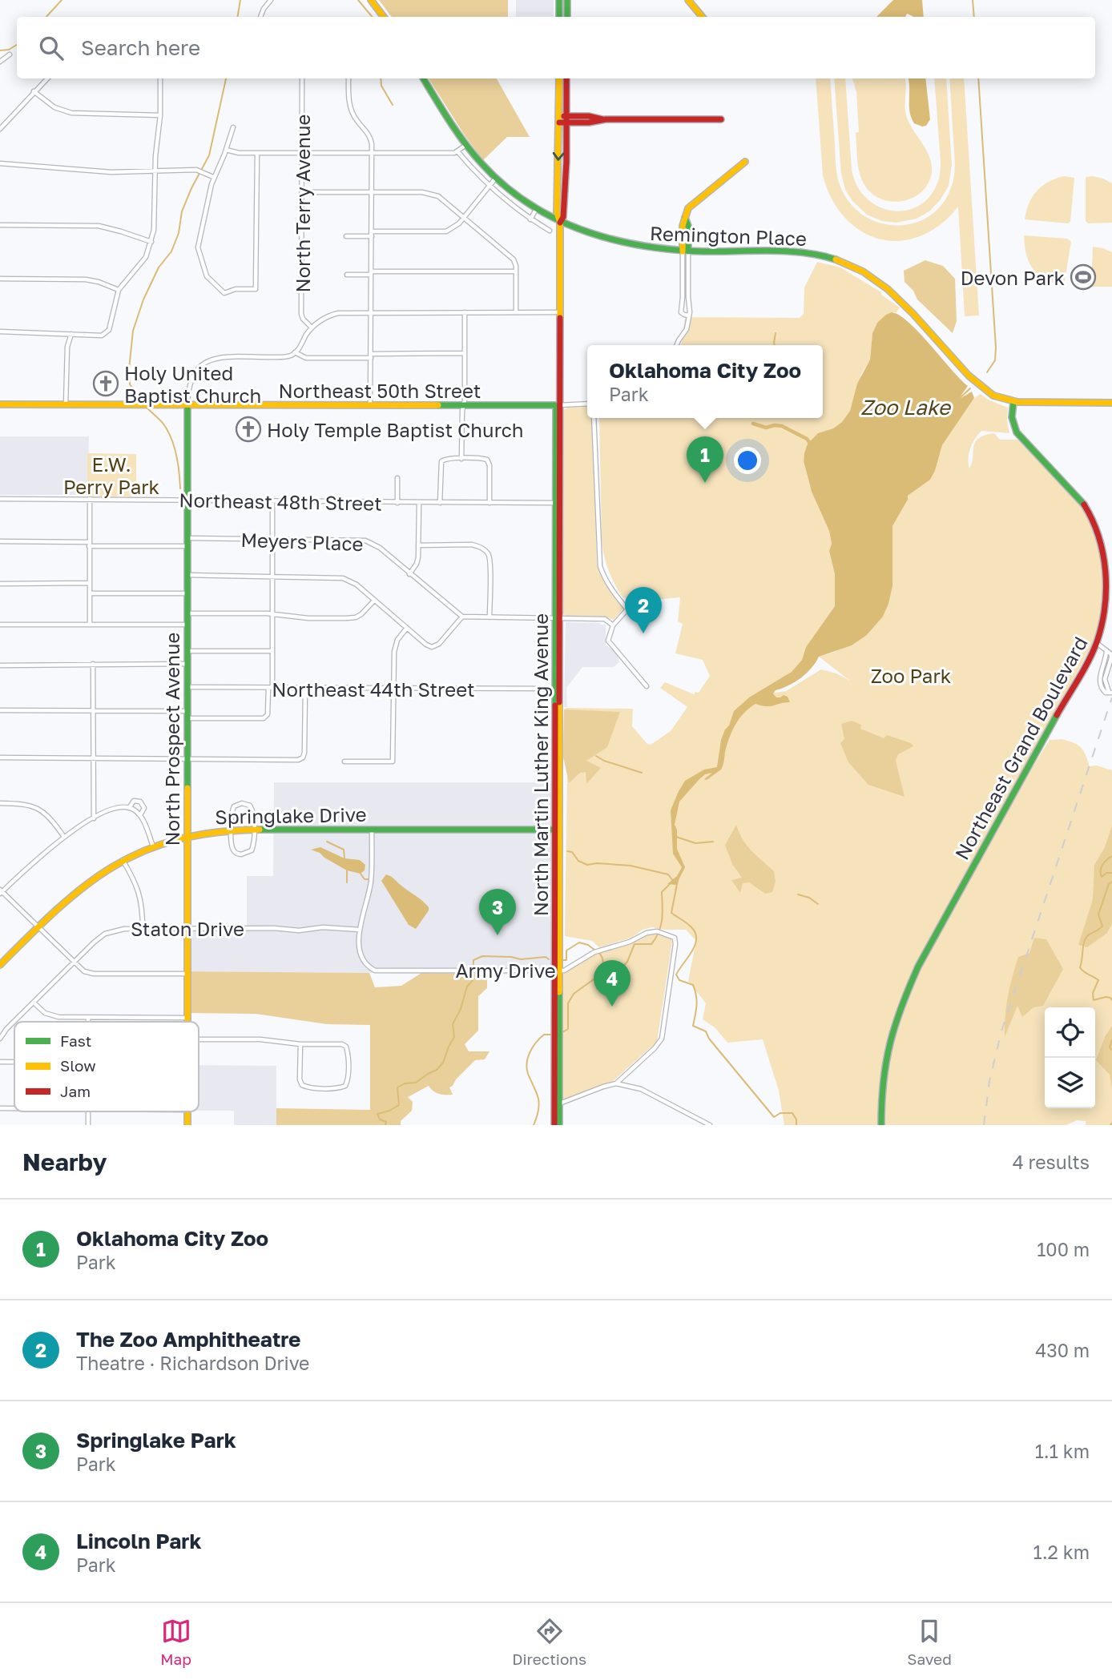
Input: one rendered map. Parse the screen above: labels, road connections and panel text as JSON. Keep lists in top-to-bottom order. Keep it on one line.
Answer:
{"streets":{"street":["North Terry Avenue","Remington Place","Northeast 50th Street","Northeast 48th Street","Meyers Place","Northeast 44th Street","North Prospect Avenue","Northeast Grand Boulevard","North Martin Luther King Avenue","Springlake Drive","Staton Drive","Army Drive"]},"crossings":[["Remington Place","Northeast Grand Boulevard"],["Remington Place","North Martin Luther King Avenue"],["Northeast 50th Street","North Prospect Avenue"],["Northeast 50th Street","North Martin Luther King Avenue"],["Northeast 48th Street","North Prospect Avenue"],["Northeast 48th Street","North Martin Luther King Avenue"],["Meyers Place","North Prospect Avenue"],["Northeast 44th Street","North Prospect Avenue"],["Northeast 44th Street","North Martin Luther King Avenue"],["North Prospect Avenue","Springlake Drive"],["North Prospect Avenue","Staton Drive"],["North Martin Luther King Avenue","Springlake Drive"],["North Martin Luther King Avenue","Army Drive"],["Springlake Drive","Army Drive"],["Staton Drive","Army Drive"]],"water":["Zoo Lake"],"parks":["E.W. Perry Park","Zoo Park"],"places":{"sports":["Devon Park"],"church":["Holy United Baptist Church","Holy Temple Baptist Church"]},"legend":["Fast","Slow","Jam"],"page":{"search":"Search here","popup":["Oklahoma City Zoo","Park"],"pins":["1","2","3","4"],"heading":["Nearby","4 results"],"list":[{"mark":"1","name":"Oklahoma City Zoo","note":"Park","value":"100 m"},{"mark":"2","name":"The Zoo Amphitheatre","note":"Theatre · Richardson Drive","value":"430 m"},{"mark":"3","name":"Springlake Park","note":"Park","value":"1.1 km"},{"mark":"4","name":"Lincoln Park","note":"Park","value":"1.2 km"}],"nav":["Map","Directions","Saved"]}}
